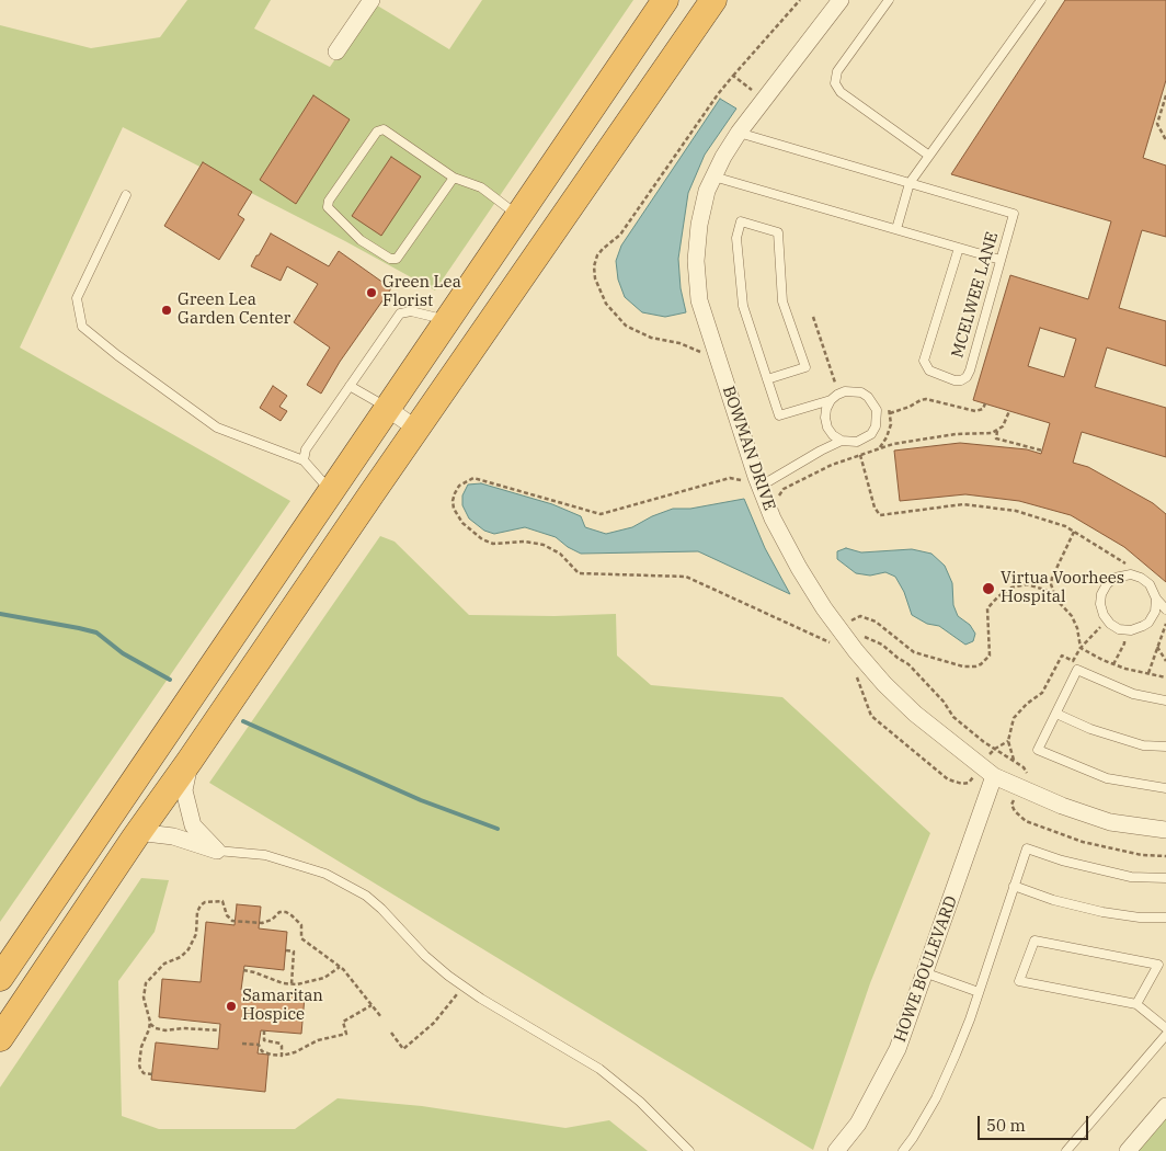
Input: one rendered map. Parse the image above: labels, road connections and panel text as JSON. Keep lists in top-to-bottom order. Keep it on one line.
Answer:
{"streets":{"street":["BOWMAN DRIVE","HOWE BOULEVARD"],"lane":["MCELWEE LANE"]},"crossings":[["MCELWEE LANE","BOWMAN DRIVE"],["BOWMAN DRIVE","HOWE BOULEVARD"]],"places":["Green Lea Florist","Green Lea Garden Center","Virtua Voorhees Hospital","Samaritan Hospice"],"scale_bar":"50 m"}
